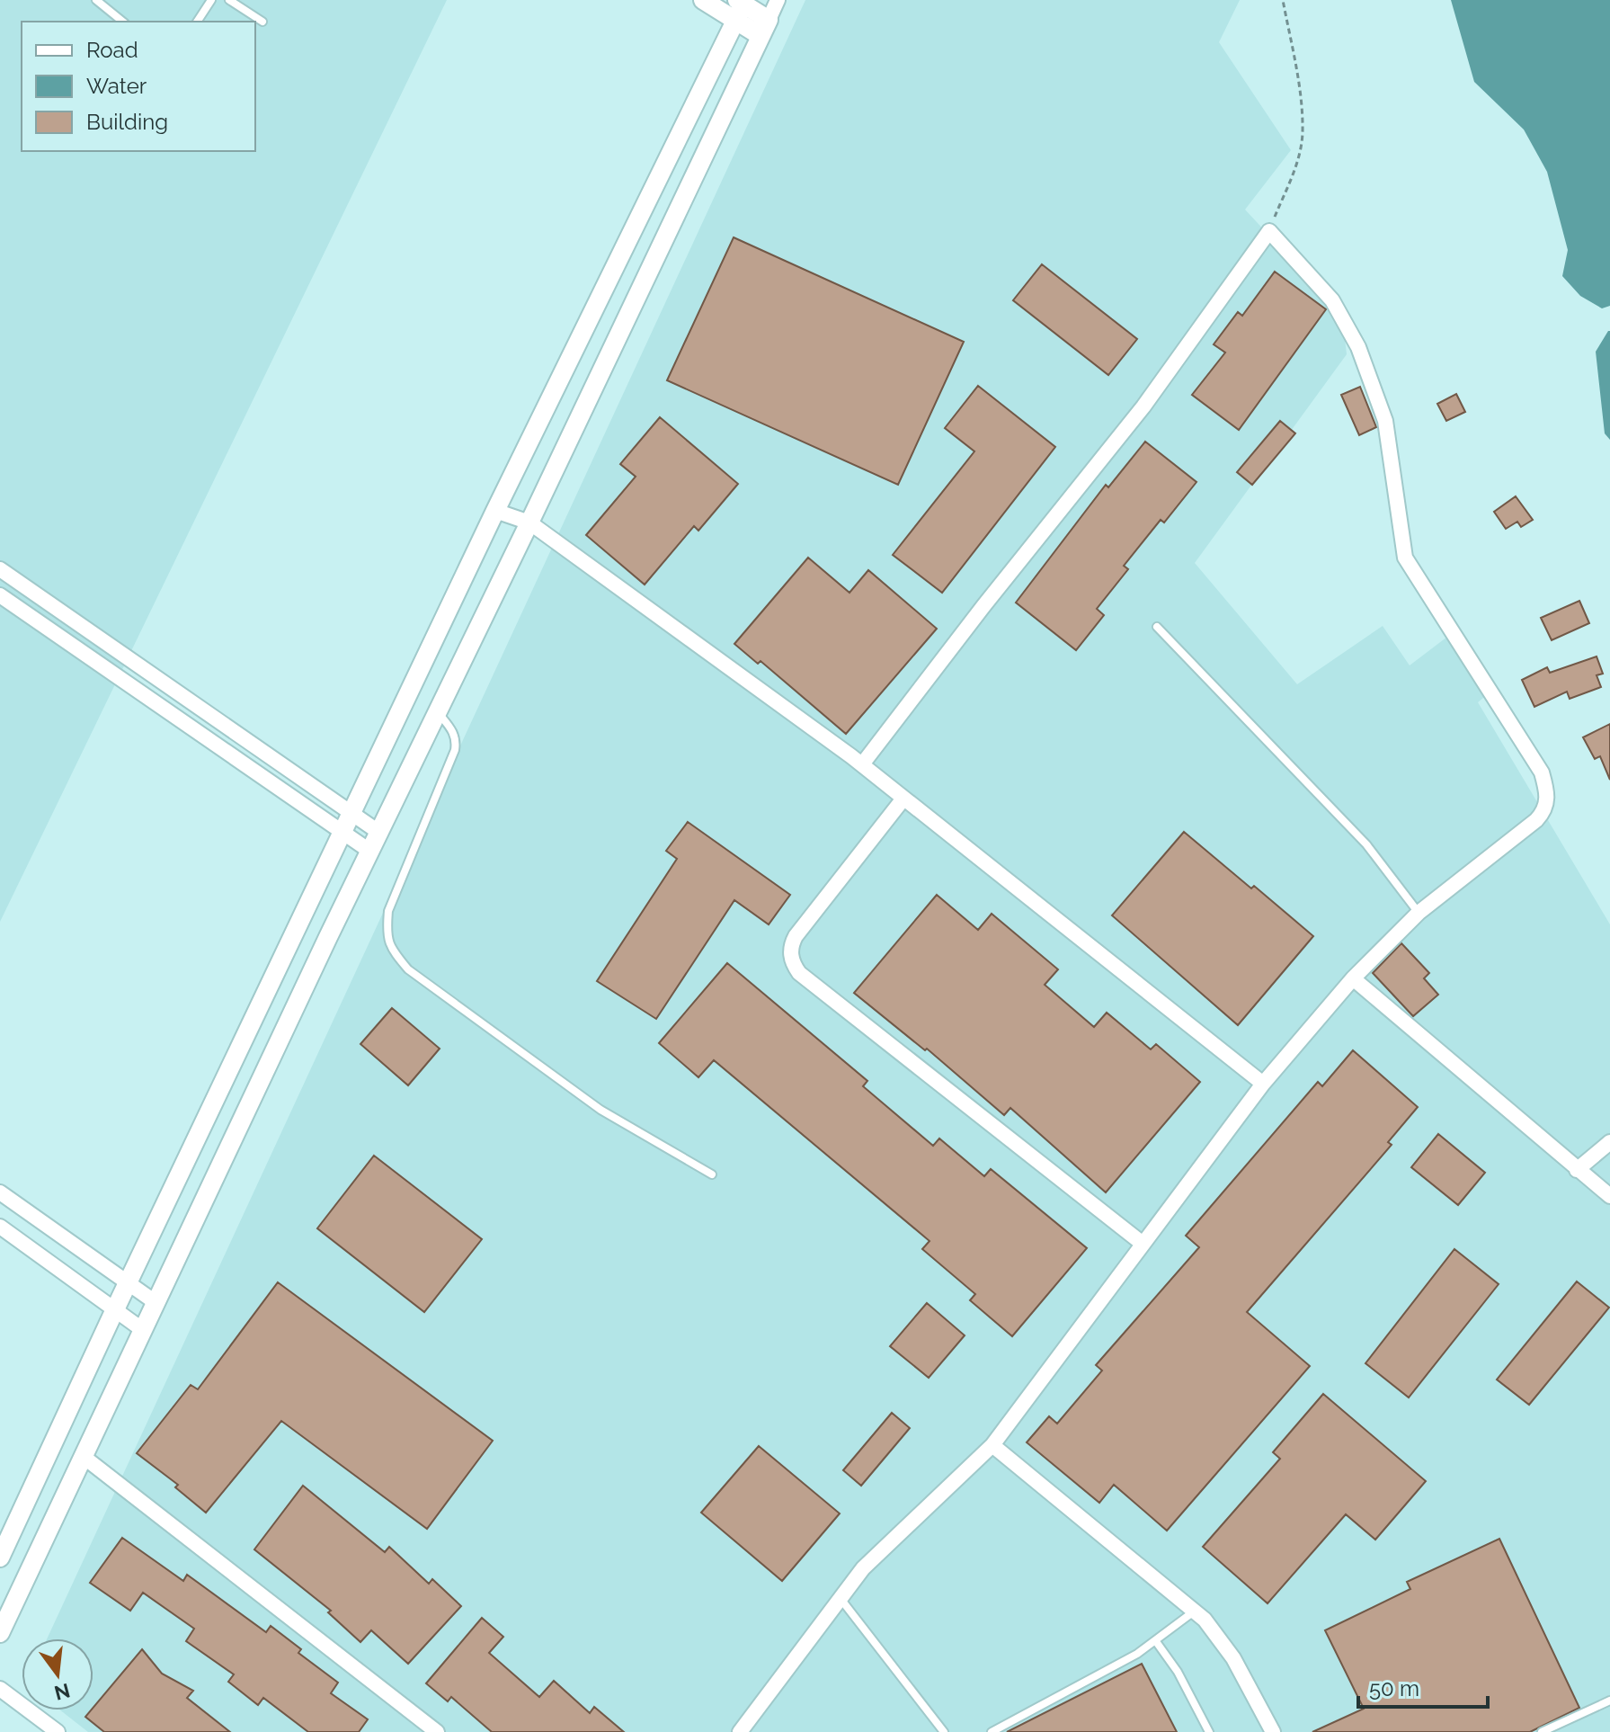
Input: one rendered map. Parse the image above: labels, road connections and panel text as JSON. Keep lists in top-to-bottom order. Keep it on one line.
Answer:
{"legend":["Road","Water","Building"],"scale_bar":"50 m","north":"bottom"}
